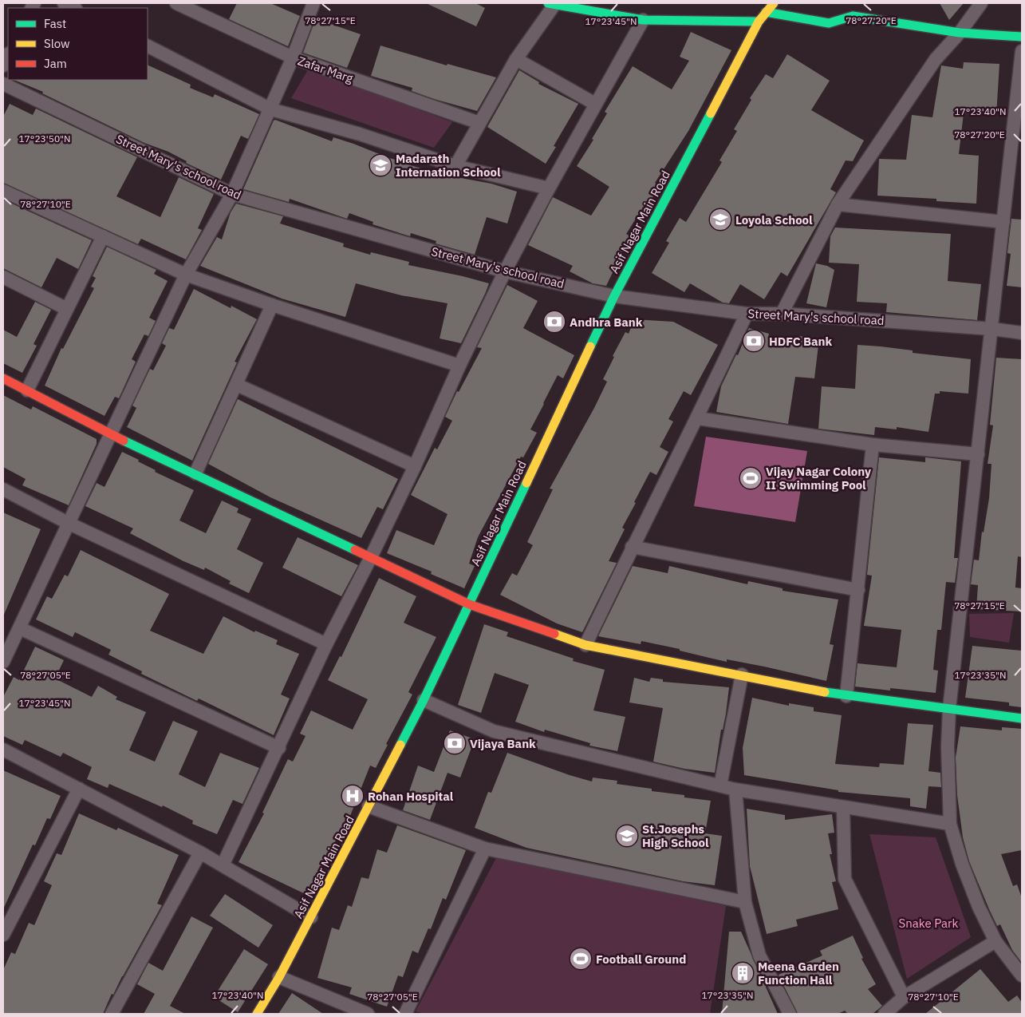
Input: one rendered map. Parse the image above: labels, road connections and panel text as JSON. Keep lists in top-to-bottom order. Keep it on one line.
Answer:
{"streets":{"street":["Zafar Marg","Street Mary's school road","Asif Nagar Main Road"]},"crossings":[["Street Mary's school road","Asif Nagar Main Road"]],"parks":["Snake Park"],"places":{"school or university":["Madarath Internation School","Loyola School","St.Josephs High School"],"bank":["Andhra Bank","HDFC Bank","Vijaya Bank"],"sports":["Vijay Nagar Colony II Swimming Pool","Football Ground"],"hospital":["Rohan Hospital"],"building":["Meena Garden Function Hall"]},"legend":["Fast","Slow","Jam"],"coordinates":["78°27'15\"E","78°27'20\"E","17°23'45\"N","17°23'40\"N","17°23'50\"N","78°27'10\"E","78°27'05\"E","17°23'35\"N"]}
